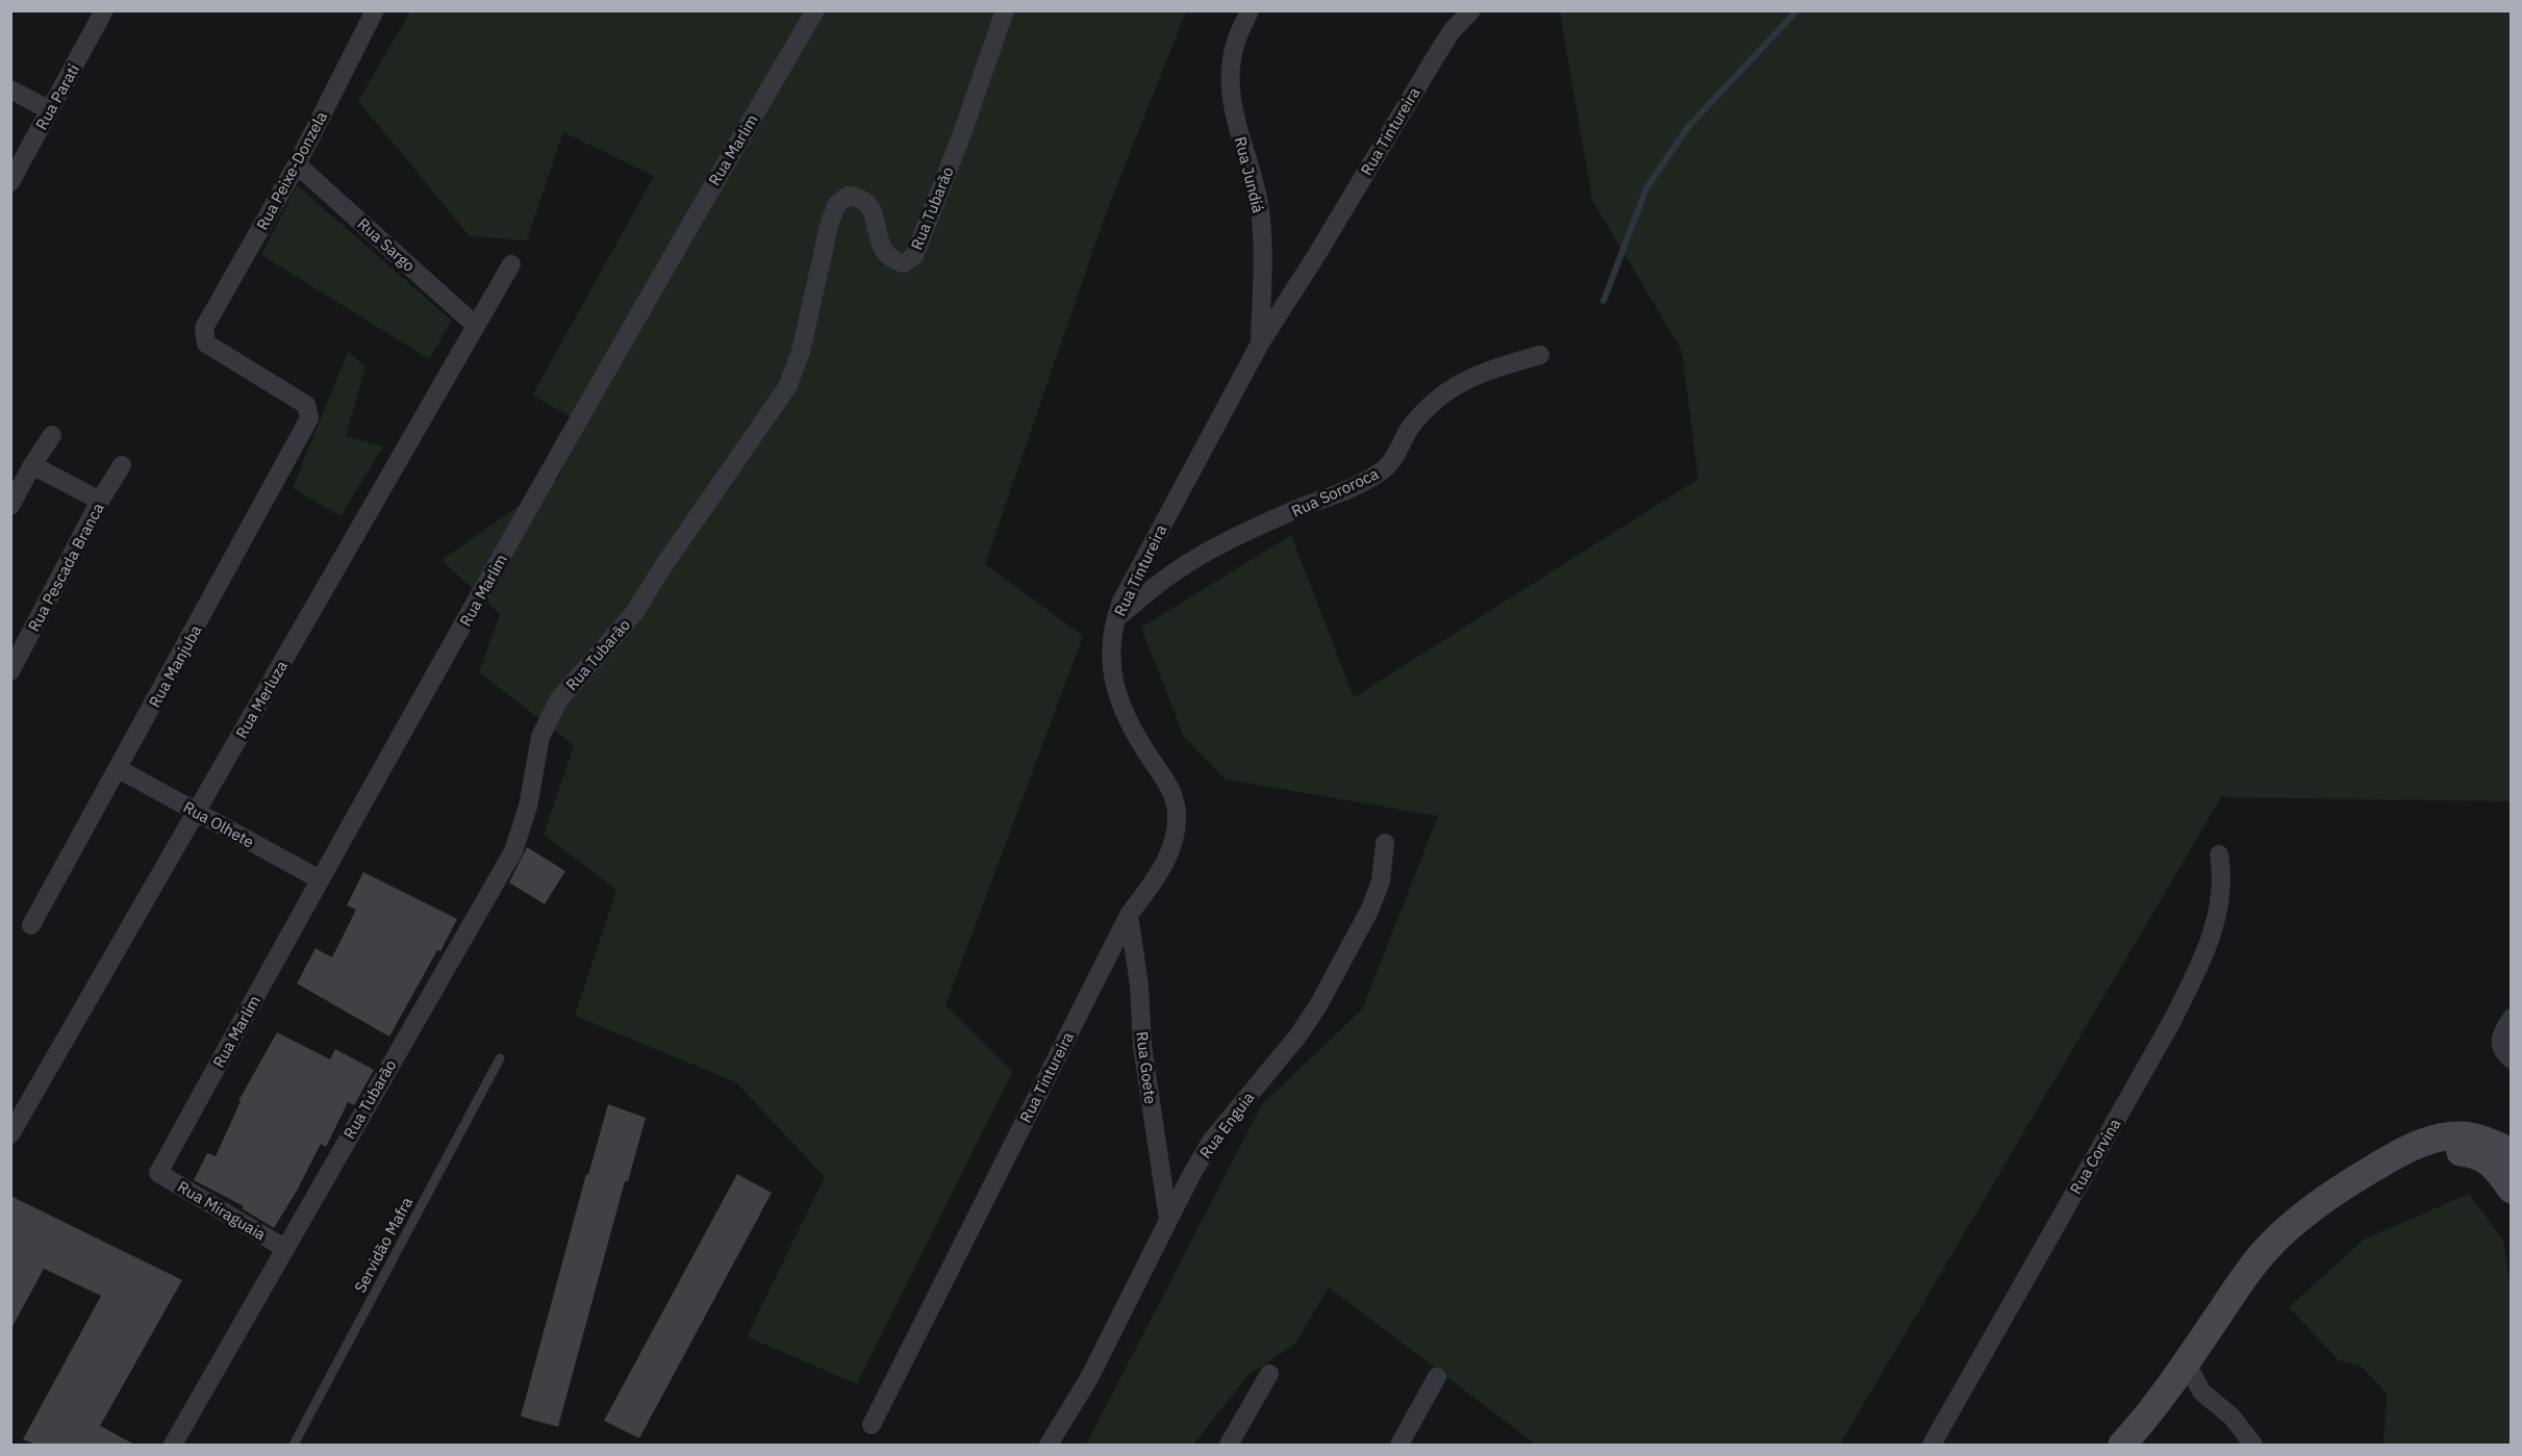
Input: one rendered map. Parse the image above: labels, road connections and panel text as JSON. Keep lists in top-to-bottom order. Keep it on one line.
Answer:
{"streets":{"street":["Rua Parati","Rua Tintureira","Rua Marlim","Rua Peixe-Donzela","Rua Jundiá","Rua Tubarão","Rua Sargo","Rua Sororoca","Rua Pescada Branca","Rua Manjuba","Rua Merluza","Rua Olhete","Rua Goete","Rua Enguia","Rua Corvina","Rua Miraguaia"],"lane":["Servidão Mafra"]},"crossings":[["Rua Tintureira","Rua Jundiá"],["Rua Tintureira","Rua Sororoca"],["Rua Tintureira","Rua Goete"],["Rua Marlim","Rua Olhete"],["Rua Marlim","Rua Miraguaia"],["Rua Peixe-Donzela","Rua Sargo"],["Rua Peixe-Donzela","Rua Manjuba"],["Rua Tubarão","Rua Miraguaia"],["Rua Sargo","Rua Merluza"],["Rua Manjuba","Rua Olhete"],["Rua Merluza","Rua Olhete"],["Rua Goete","Rua Enguia"]]}
